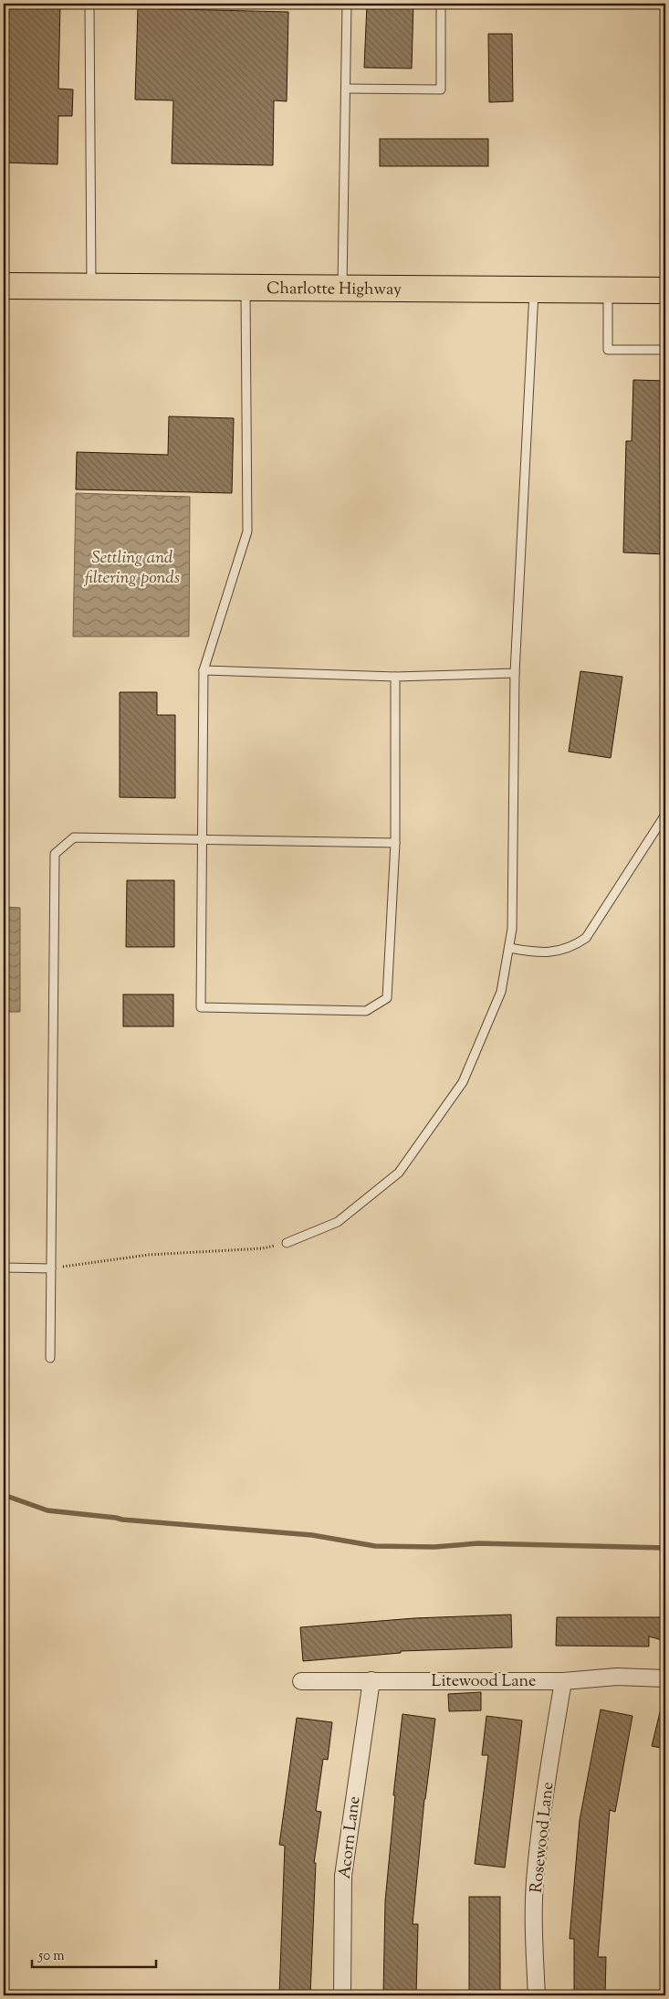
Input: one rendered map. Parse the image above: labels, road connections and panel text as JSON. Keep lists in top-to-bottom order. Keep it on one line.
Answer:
{"streets":{"main road":["Charlotte Highway"],"street":["Litewood Lane","Acorn Lane","Rosewood Lane"]},"crossings":[["Litewood Lane","Acorn Lane"],["Litewood Lane","Rosewood Lane"]],"water":["Settling and filtering ponds"],"scale_bar":"50 m"}
